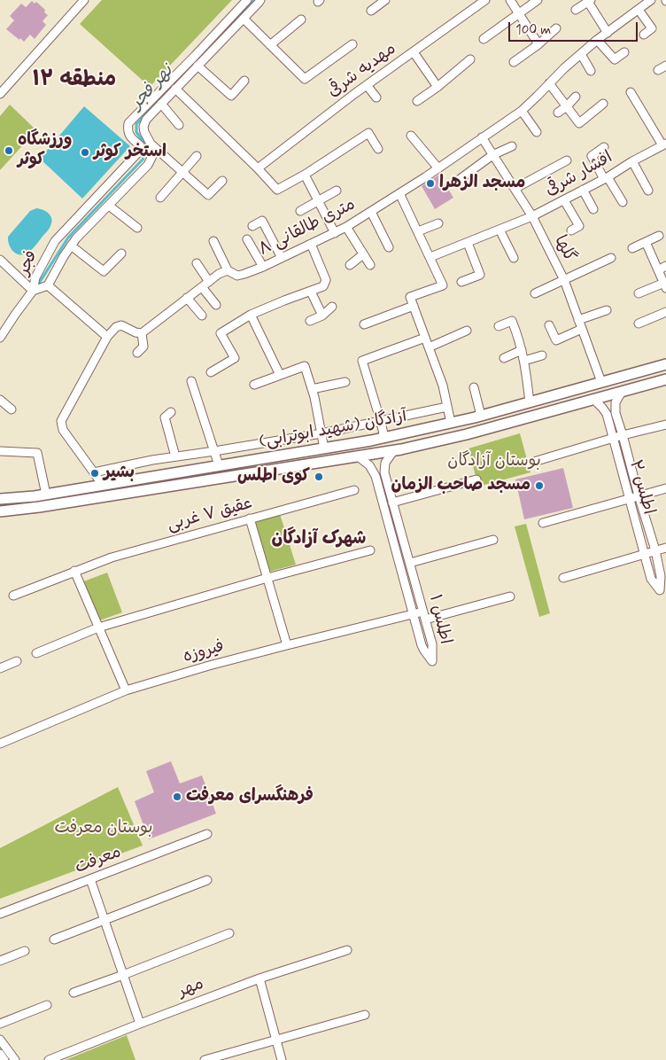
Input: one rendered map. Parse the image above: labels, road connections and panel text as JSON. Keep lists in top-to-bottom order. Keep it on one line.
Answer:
{"streets":{"main road":["آزادگان (شهید ابوترابی)"],"street":["مهدیه شرقی","افشار شرقی","۸ متری طالقانی","گلها","فجر","اطلس ۲","عقیق ۷ غربی","اطلس ۱","فیروزه","معرفت","مهر"]},"crossings":[["افشار شرقی","گلها"],["۸ متری طالقانی","گلها"],["گلها","آزادگان (شهید ابوترابی)"],["آزادگان (شهید ابوترابی)","اطلس ۲"],["آزادگان (شهید ابوترابی)","اطلس ۱"],["اطلس ۱","فیروزه"]],"districts":["منطقه ۱۲","شهرک آزادگان"],"water":["نهر فجر"],"parks":["بوستان آزادگان","بوستان معرفت"],"places":["ورزشگاه کوثر","استخر کوثر","مسجد الزهرا","بشیر","کوی اطلس","مسجد صاحب الزمان","فرهنگسرای معرفت"],"scale_bar":"100 m"}
